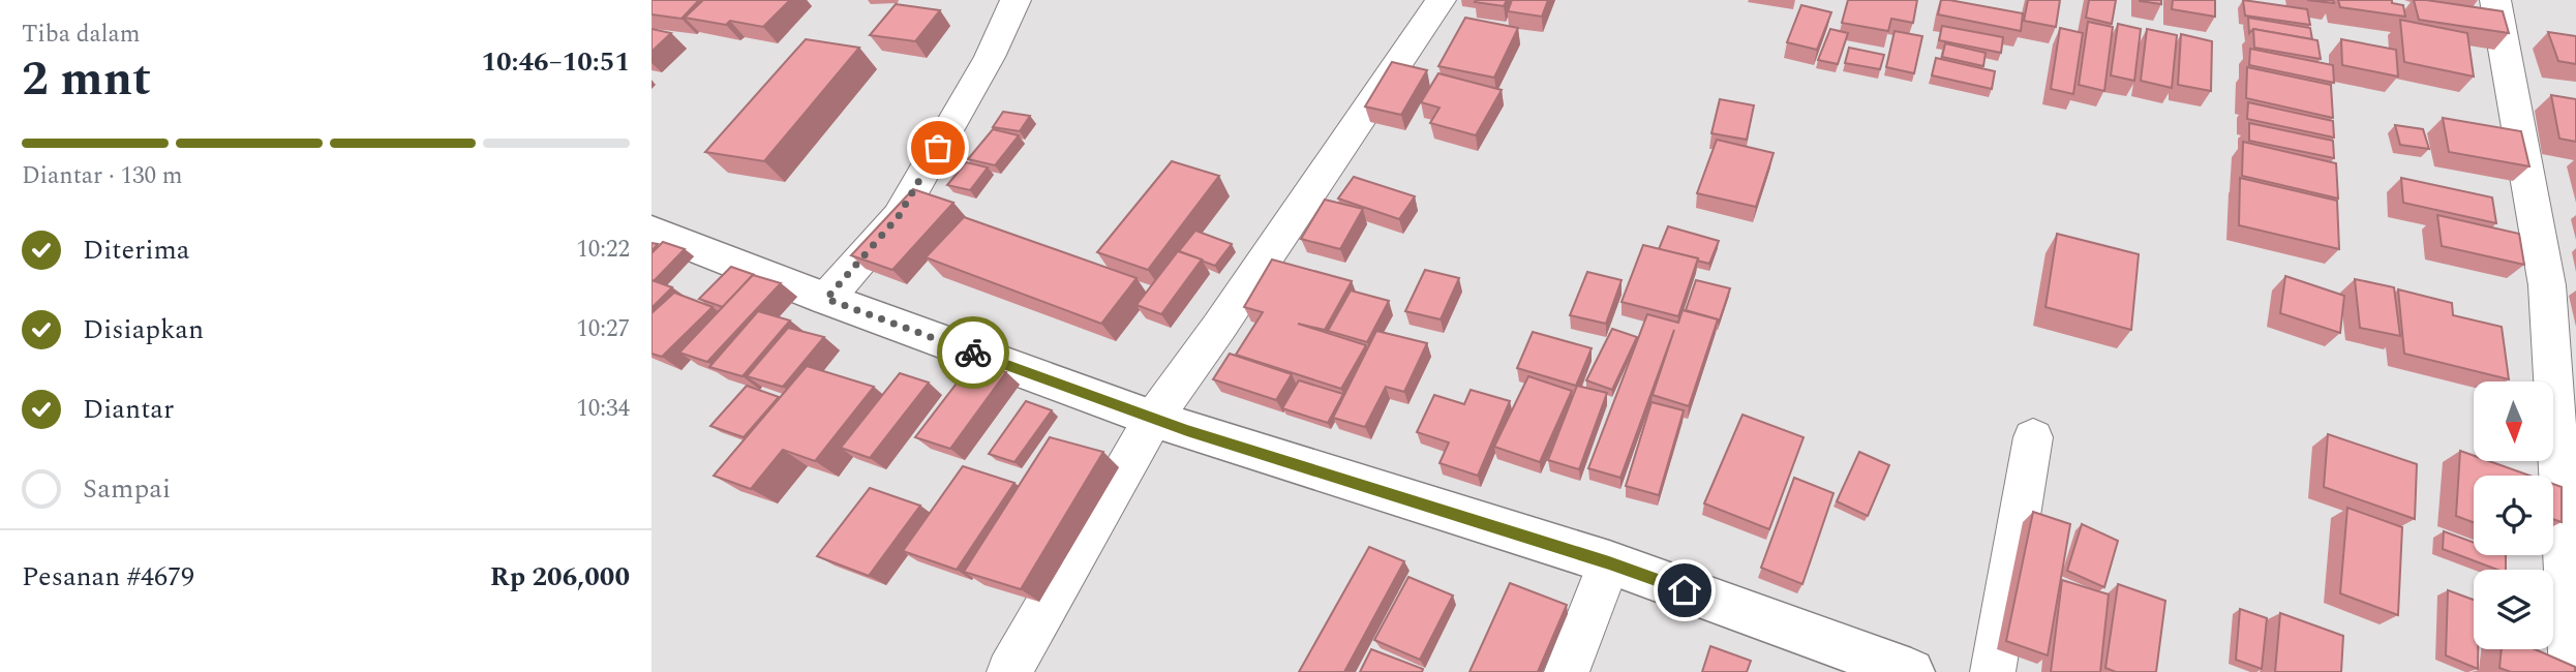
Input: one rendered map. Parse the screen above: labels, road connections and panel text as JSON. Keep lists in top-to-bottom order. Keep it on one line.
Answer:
{"north":"bottom","page":{"heading":["2 mnt","Tiba dalam","10:46–10:51"],"panel":["Pesanan #4679","Rp 206,000"],"bar":"Diantar · 130 m","list":[["Diterima","10:22"],["Disiapkan","10:27"],["Diantar","10:34"],"Sampai"]}}
